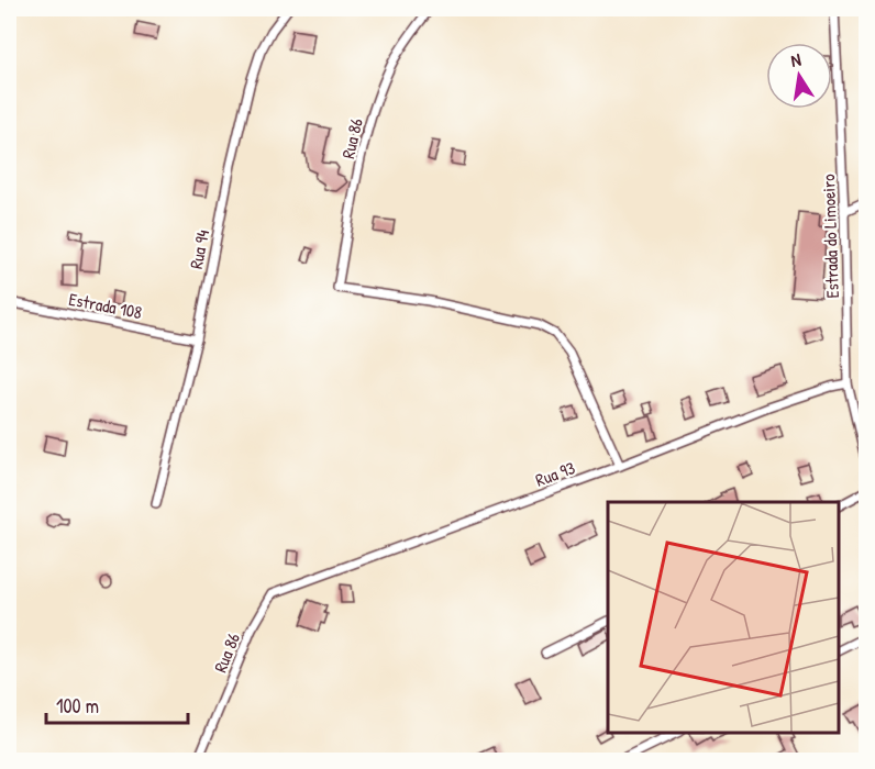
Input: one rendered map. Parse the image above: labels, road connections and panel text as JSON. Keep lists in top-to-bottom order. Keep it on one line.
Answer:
{"streets":{"street":["Rua 86","Estrada do Limoeiro","Rua 94","Estrada 108","Rua 93"]},"crossings":[["Rua 86","Rua 93"],["Estrada do Limoeiro","Rua 93"],["Rua 94","Estrada 108"]],"scale_bar":"100 m","north":"top"}
